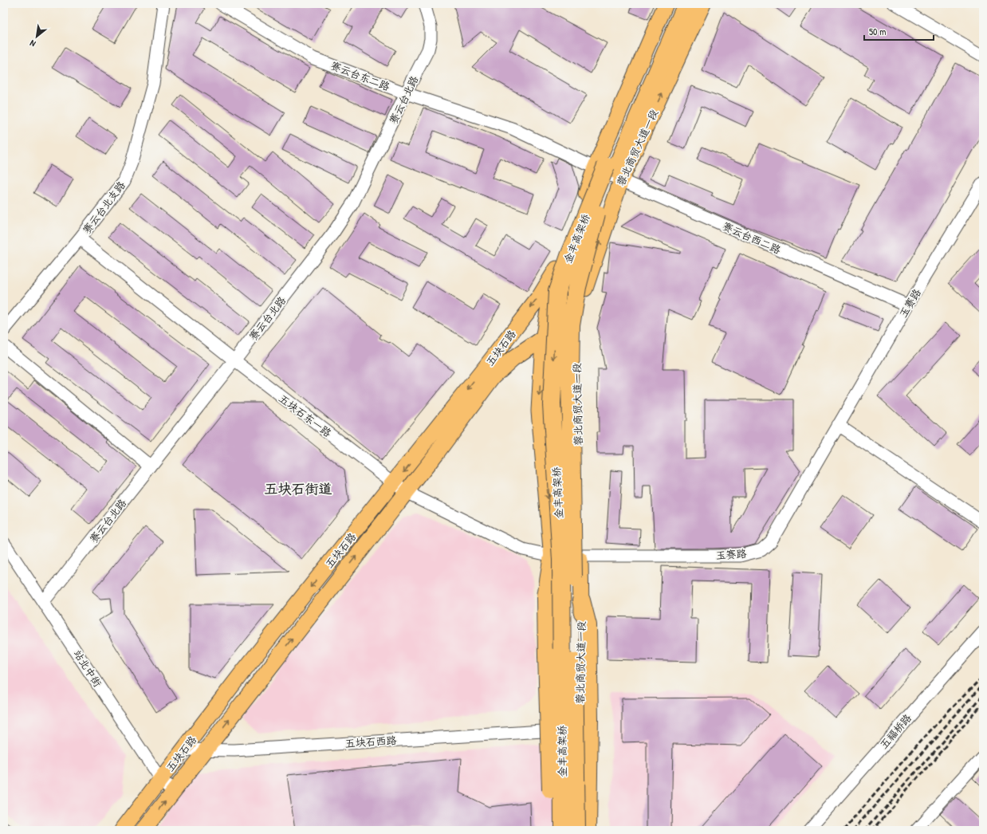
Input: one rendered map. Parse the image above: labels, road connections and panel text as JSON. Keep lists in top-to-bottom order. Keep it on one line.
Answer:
{"streets":{"highway":["蓉北商贸大道一段","金丰高架桥"],"main road":["五块石路"],"street":["赛云台东二路","赛云台北路","赛云台北支路","赛云台西二路","玉赛路","五块石东一路","站北中街","五福桥路","五块石西路"]},"crossings":[["赛云台东二路","赛云台北路"],["赛云台东二路","蓉北商贸大道一段"],["赛云台东二路","赛云台西二路"],["赛云台东二路","金丰高架桥"],["赛云台北路","五块石东一路"],["赛云台北路","站北中街"],["蓉北商贸大道一段","赛云台西二路"],["蓉北商贸大道一段","金丰高架桥"],["蓉北商贸大道一段","玉赛路"],["蓉北商贸大道一段","五块石路"],["蓉北商贸大道一段","五块石东一路"],["蓉北商贸大道一段","五块石西路"],["赛云台北支路","五块石东一路"],["赛云台西二路","金丰高架桥"],["赛云台西二路","玉赛路"],["玉赛路","五块石东一路"],["五块石路","五块石东一路"],["五块石路","站北中街"],["五块石路","五块石西路"]],"districts":["五块石街道"],"scale_bar":"50 m","north":"bottom left"}
